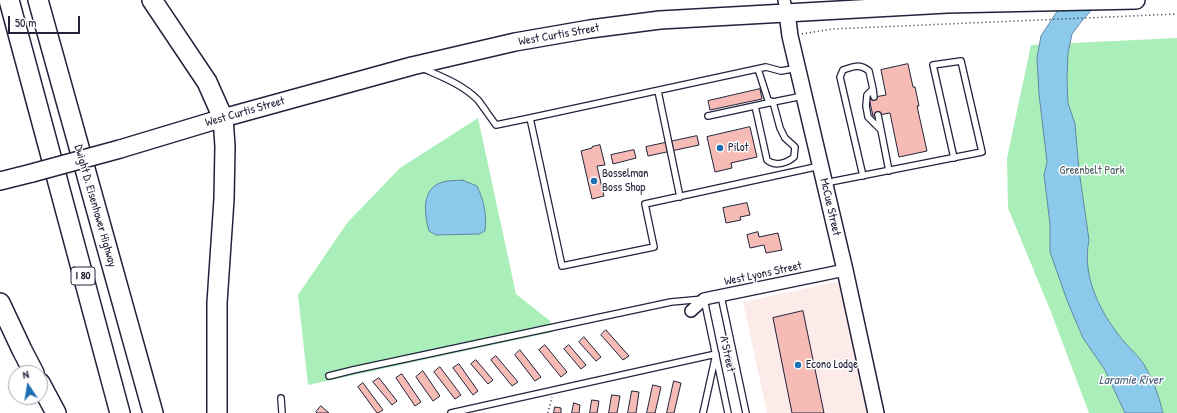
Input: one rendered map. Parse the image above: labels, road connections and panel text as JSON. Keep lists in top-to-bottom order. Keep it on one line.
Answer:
{"streets":{"highway":["Dwight D. Eisenhower Highway","I 80"],"main road":["West Curtis Street","McCue Street"],"street":["West Lyons Street"],"lane":["A Street"]},"crossings":[["West Curtis Street","McCue Street"],["McCue Street","West Lyons Street"],["West Lyons Street","A Street"]],"water":["Laramie River"],"parks":["Greenbelt Park"],"places":["Pilot","Bosselman Boss Shop","Econo Lodge"],"scale_bar":"50 m","north":"top"}
